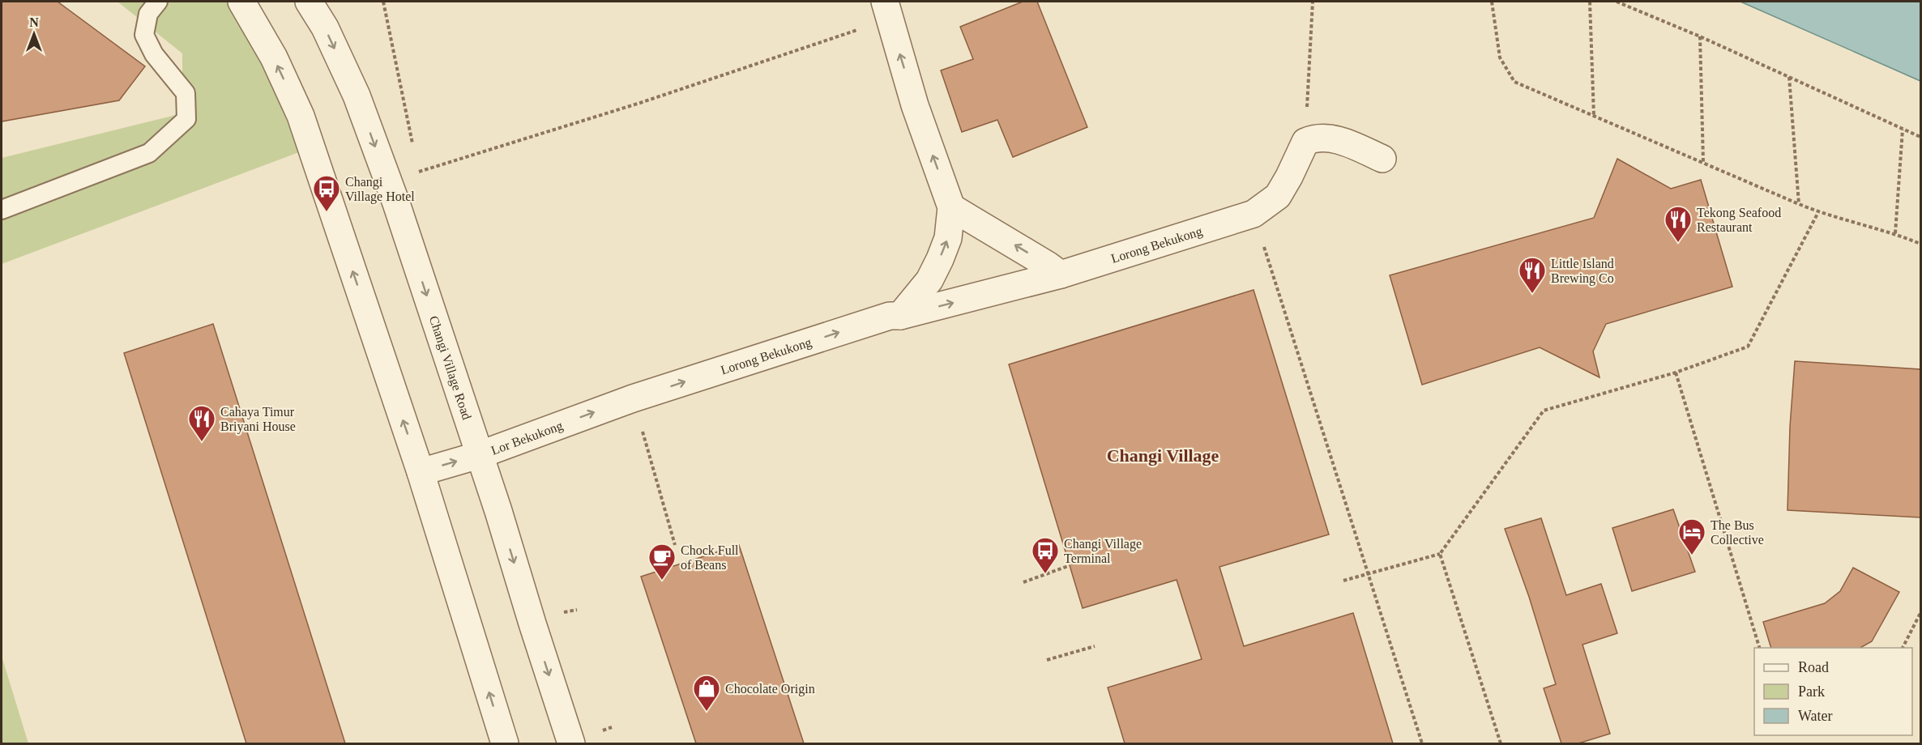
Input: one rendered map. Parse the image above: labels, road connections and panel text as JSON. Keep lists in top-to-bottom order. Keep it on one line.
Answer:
{"streets":{"street":["Lorong Bekukong","Changi Village Road","Lor Bekukong"]},"crossings":[["Lorong Bekukong","Lor Bekukong"],["Changi Village Road","Lor Bekukong"]],"one_way":["Lorong Bekukong","Lor Bekukong"],"districts":["Changi Village"],"places":{"bus stop":["Changi Village Hotel","Changi Village Terminal"],"restaurant":["Tekong Seafood Restaurant","Little Island Brewing Co","Cahaya Timur Briyani House"],"hotel":["The Bus Collective"],"cafe":["Chock Full of Beans"],"shop":["Chocolate Origin"]},"legend":["Road","Park","Water"],"north":"top"}
